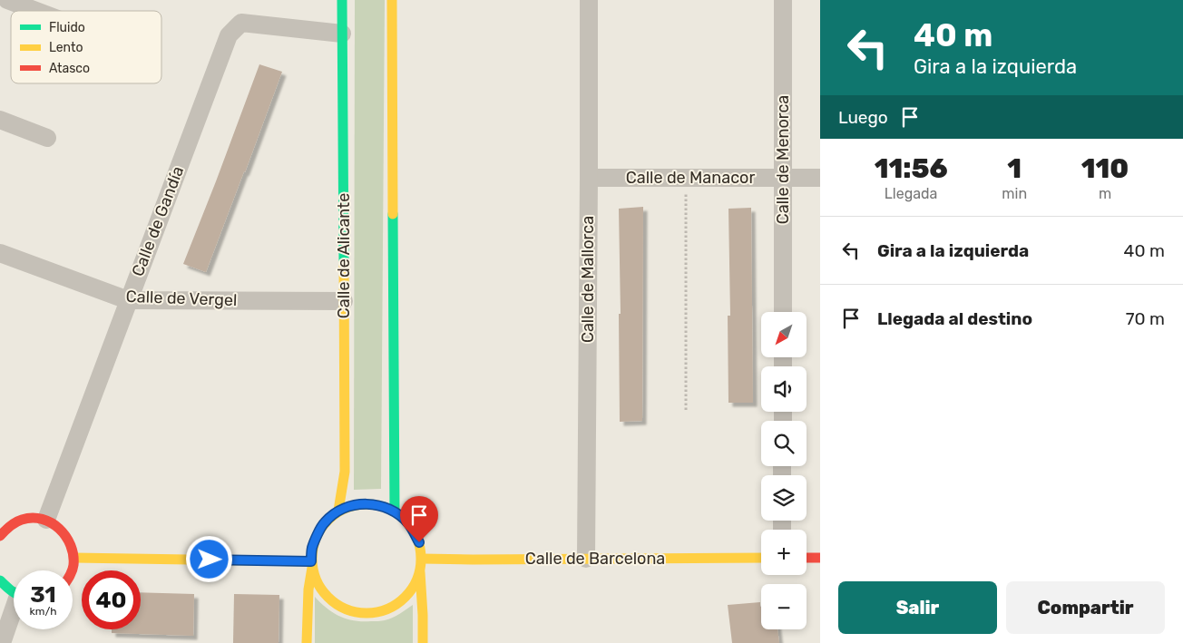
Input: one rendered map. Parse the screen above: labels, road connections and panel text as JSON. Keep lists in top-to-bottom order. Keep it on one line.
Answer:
{"streets":{"street":["Calle de Menorca","Calle de Manacor","Calle de Gandía","Calle de Alicante","Calle de Mallorca","Calle de Vergel","Calle de Barcelona"]},"crossings":[["Calle de Menorca","Calle de Manacor"],["Calle de Manacor","Calle de Mallorca"],["Calle de Gandía","Calle de Alicante"],["Calle de Gandía","Calle de Vergel"],["Calle de Alicante","Calle de Vergel"],["Calle de Alicante","Calle de Barcelona"],["Calle de Mallorca","Calle de Barcelona"]],"legend":["Fluido","Lento","Atasco"],"north":"bottom left","page":{"turn":["40 m","Gira a la izquierda"],"then":"Luego","eta":["11:56","Llegada","1","min","110","m"],"list":[{"name":"Gira a la izquierda","value":"40 m"},{"name":"Llegada al destino","value":"70 m"}],"map_buttons":["+","−"],"speed":"31 km/h","limit":"40","buttons":["Salir","Compartir"]}}
